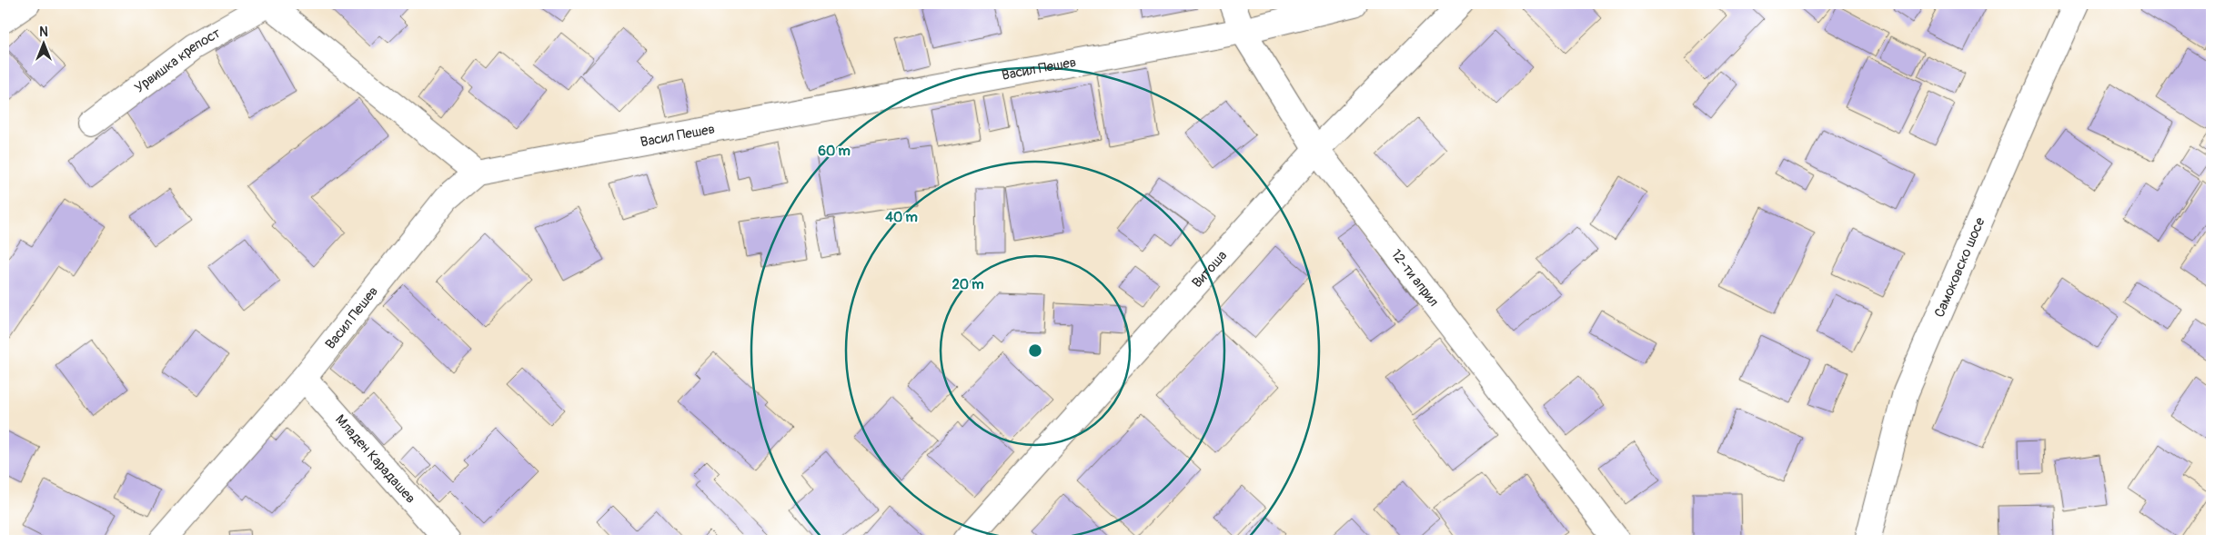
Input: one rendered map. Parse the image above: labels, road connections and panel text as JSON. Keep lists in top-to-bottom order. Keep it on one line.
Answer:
{"streets":{"street":["Урвишка крепост","Васил Пешев","Самоковско шосе","Витоша","12-ти април","Младен Карадашев"]},"crossings":[["Васил Пешев","12-ти април"],["Васил Пешев","Младен Карадашев"],["Витоша","12-ти април"]],"north":"top","rings":["60 m","40 m","20 m"]}
